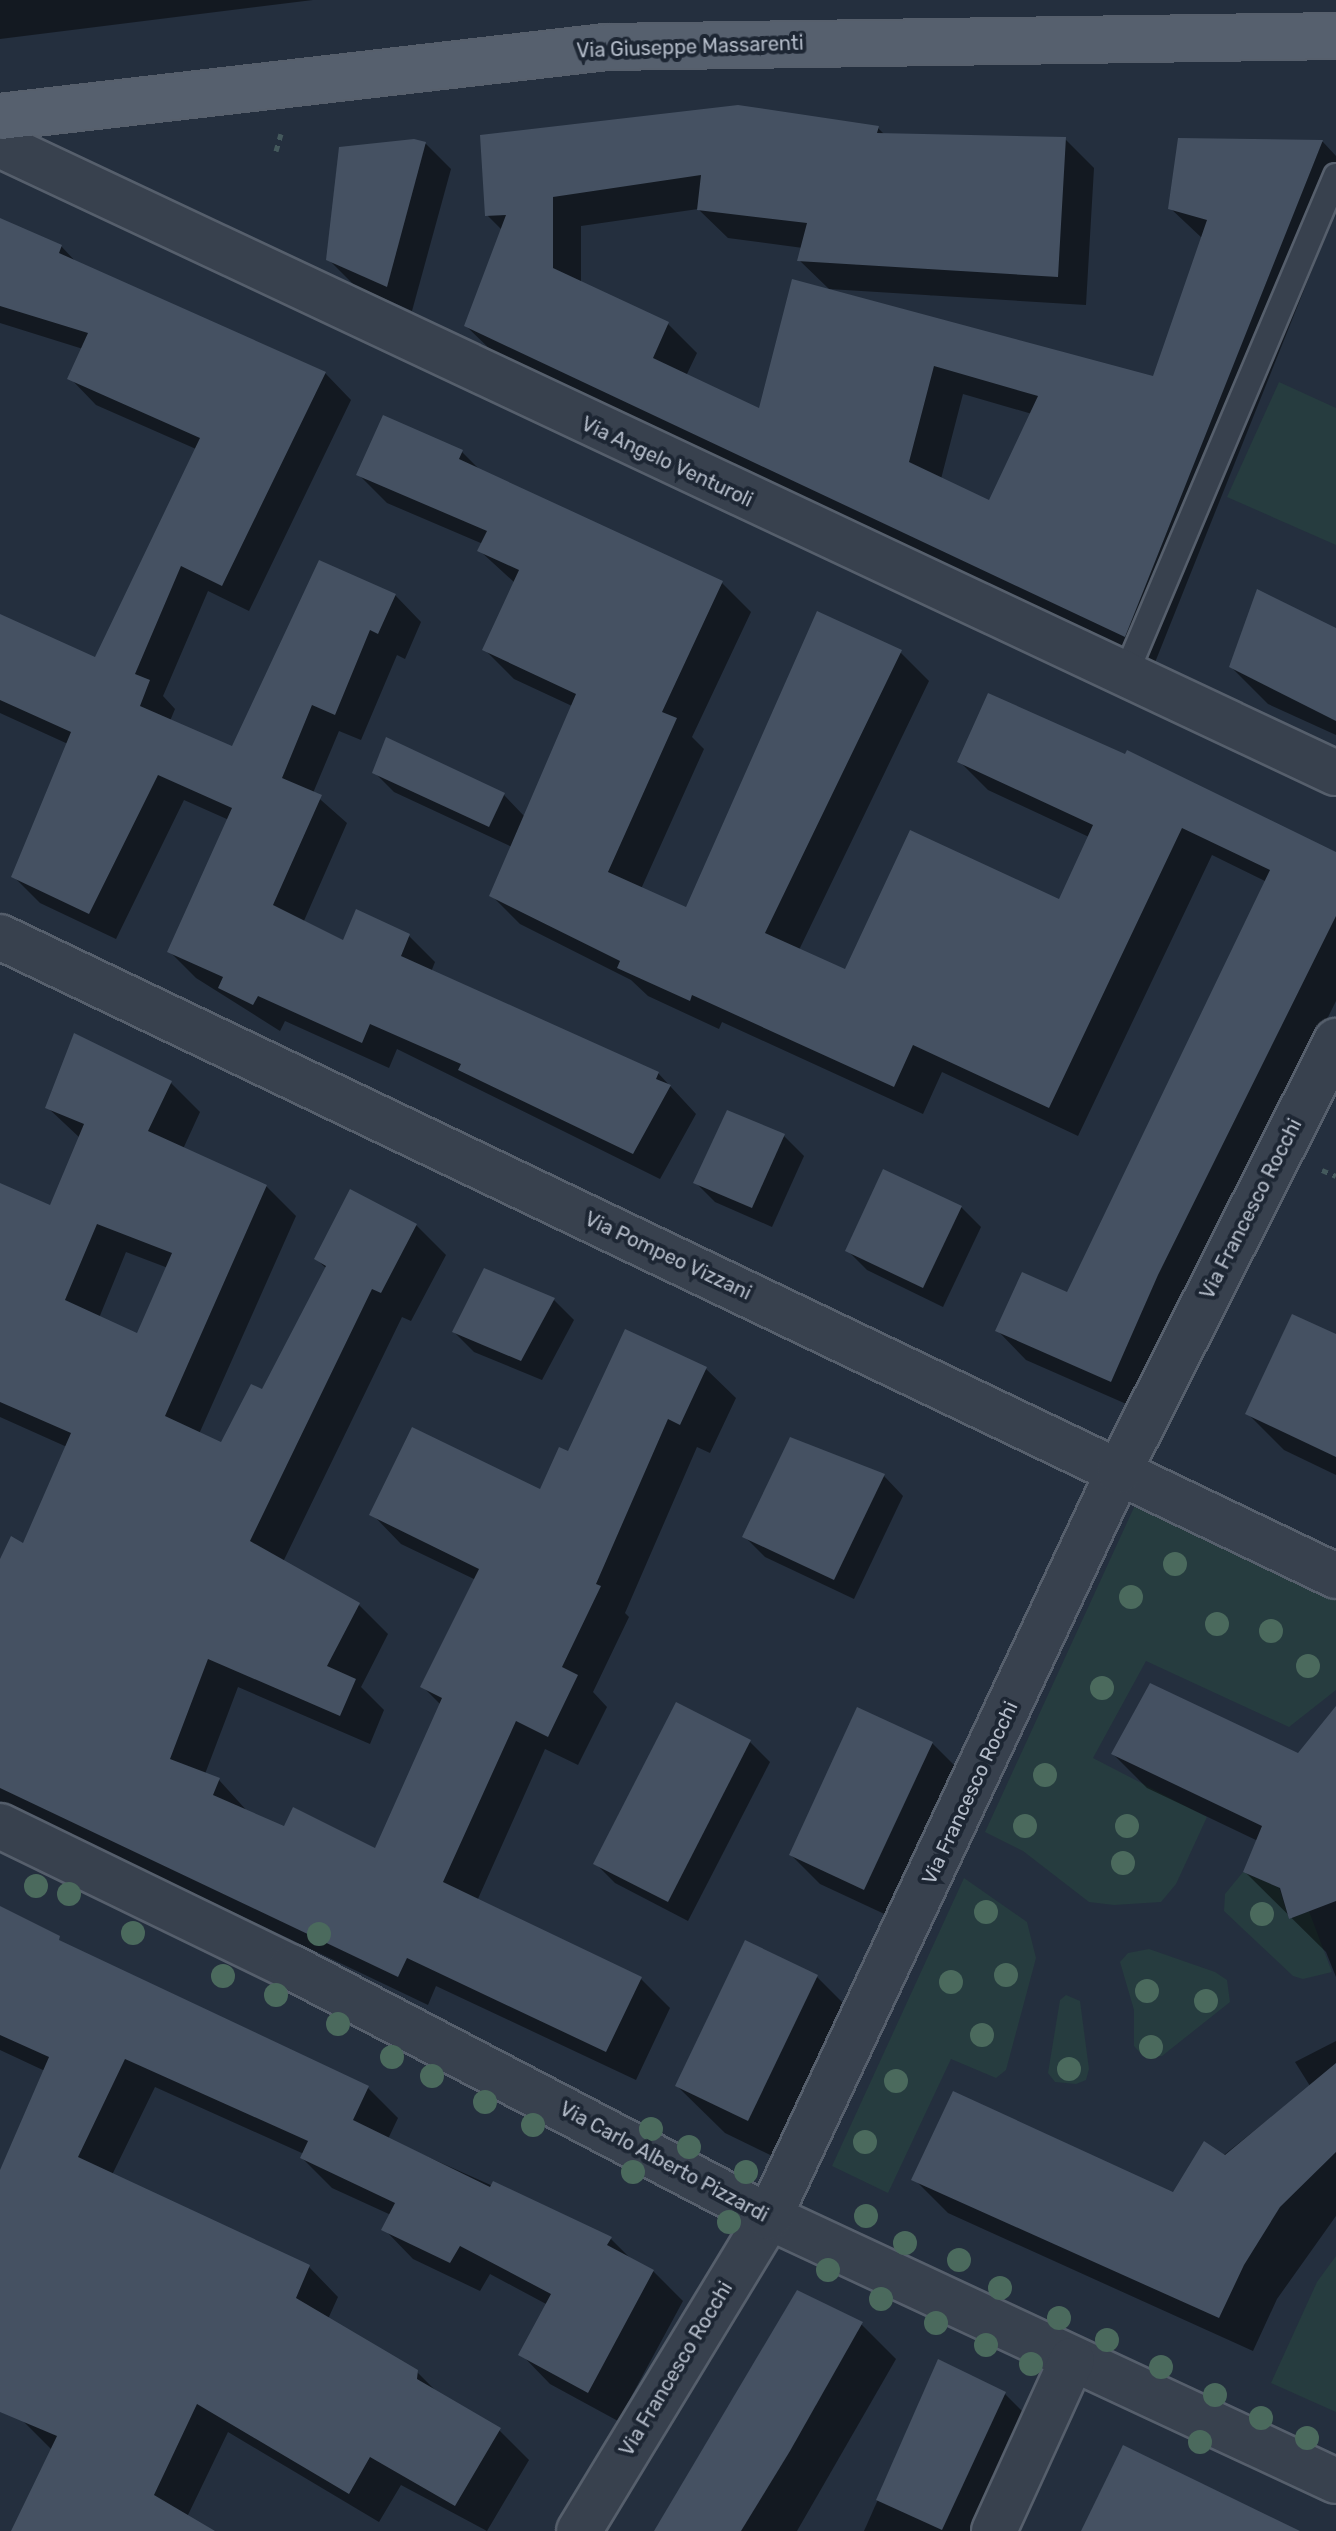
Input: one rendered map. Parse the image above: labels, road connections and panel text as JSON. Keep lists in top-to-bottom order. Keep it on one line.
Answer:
{"streets":{"main road":["Via Giuseppe Massarenti"],"street":["Via Angelo Venturoli","Via Francesco Rocchi","Via Pompeo Vizzani","Via Carlo Alberto Pizzardi"]},"crossings":[["Via Francesco Rocchi","Via Pompeo Vizzani"],["Via Francesco Rocchi","Via Carlo Alberto Pizzardi"]]}
